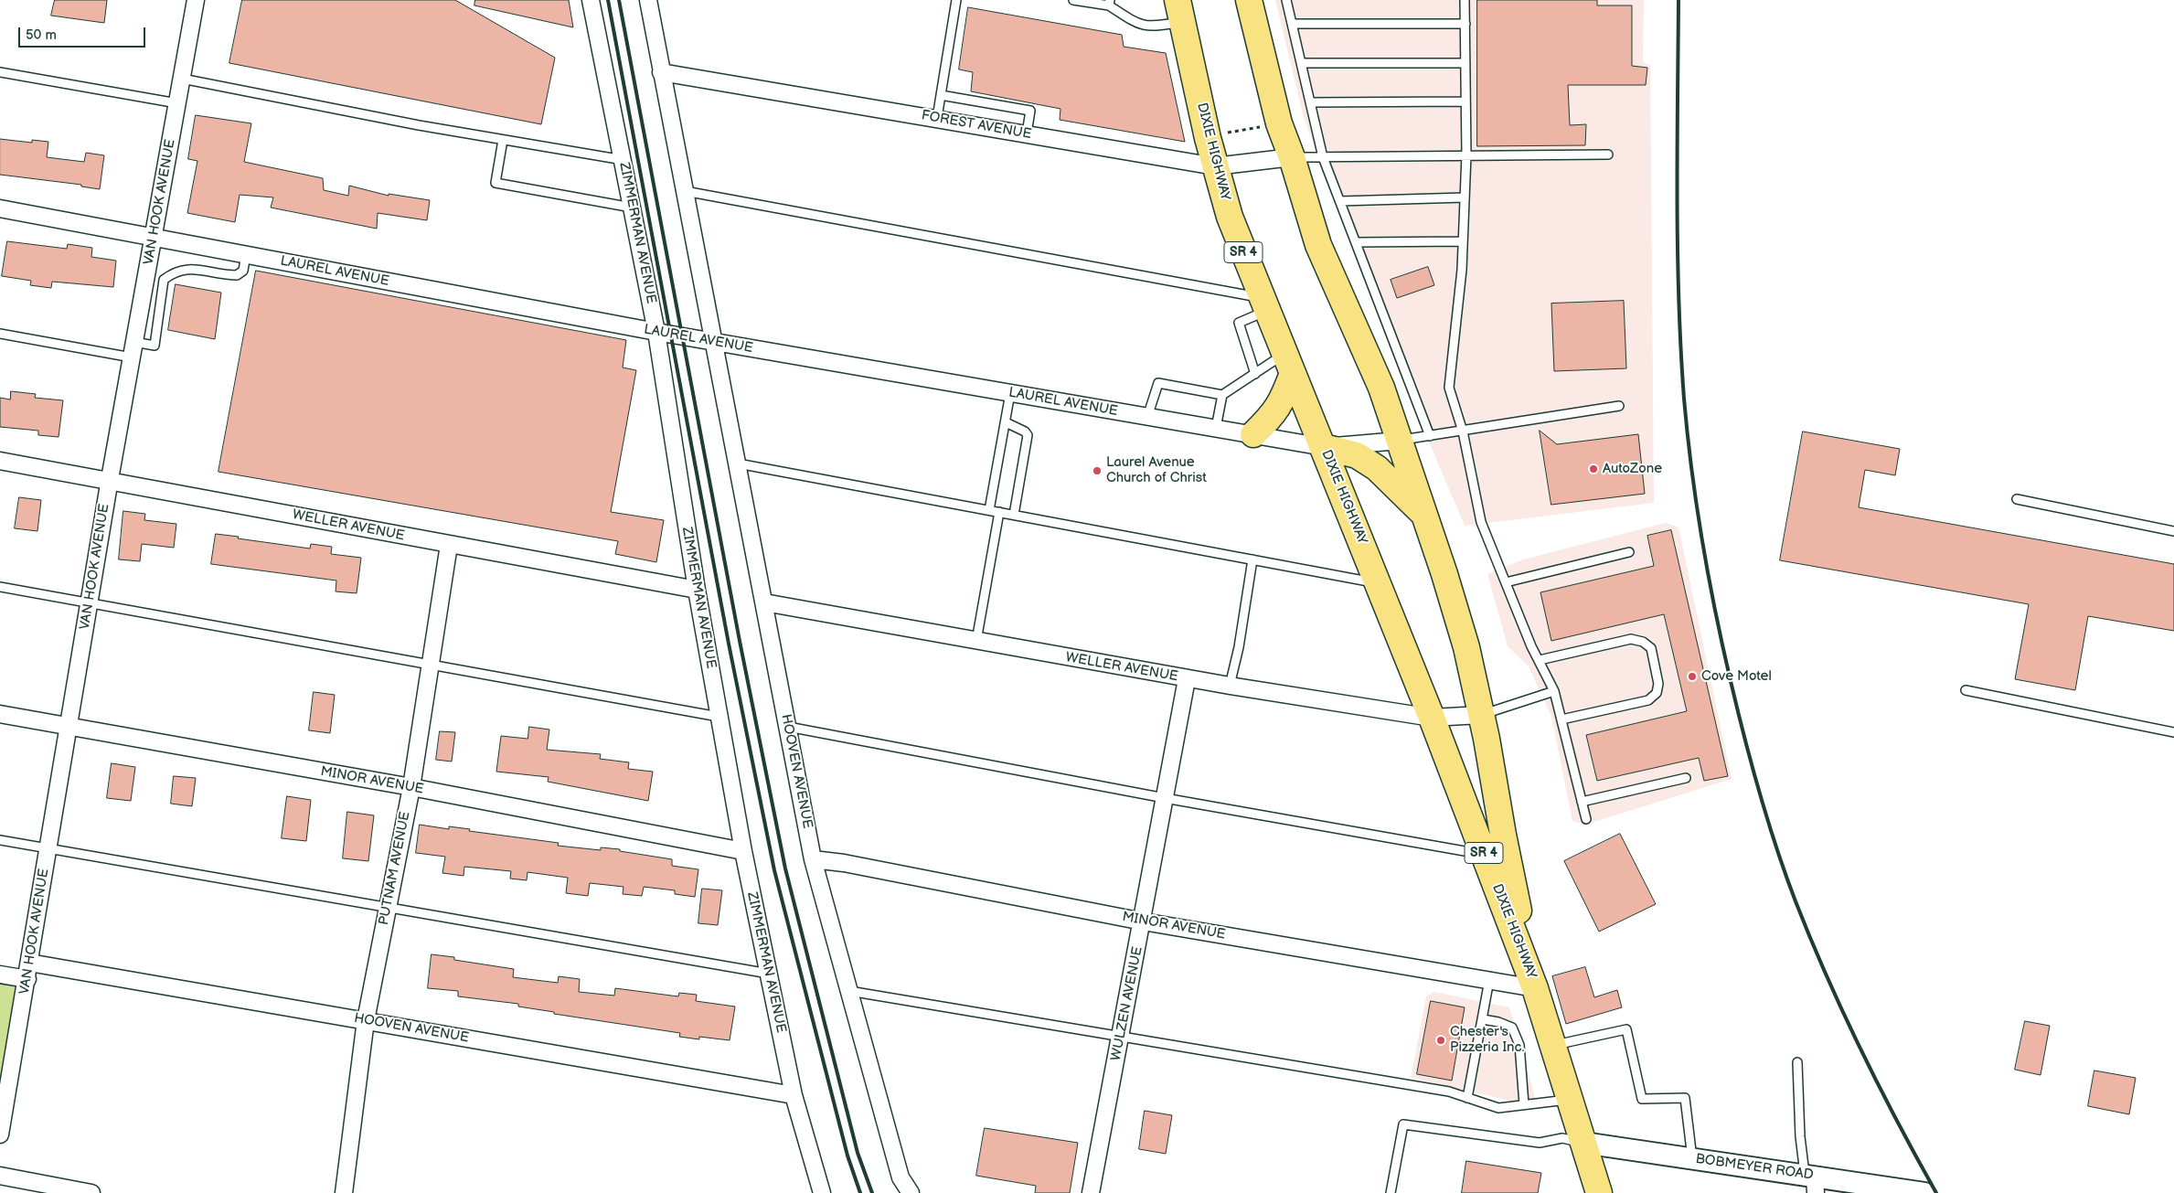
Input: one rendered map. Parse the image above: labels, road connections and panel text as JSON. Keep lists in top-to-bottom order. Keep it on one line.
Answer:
{"streets":{"main road":["DIXIE HIGHWAY","SR 4"],"street":["FOREST AVENUE","VAN HOOK AVENUE","ZIMMERMAN AVENUE","LAUREL AVENUE","WELLER AVENUE","HOOVEN AVENUE","MINOR AVENUE","PUTNAM AVENUE","WULZEN AVENUE","BOBMEYER ROAD"]},"crossings":[["FOREST AVENUE","DIXIE HIGHWAY"],["DIXIE HIGHWAY","LAUREL AVENUE"],["DIXIE HIGHWAY","WELLER AVENUE"],["DIXIE HIGHWAY","MINOR AVENUE"],["DIXIE HIGHWAY","BOBMEYER ROAD"],["VAN HOOK AVENUE","LAUREL AVENUE"],["VAN HOOK AVENUE","WELLER AVENUE"],["VAN HOOK AVENUE","HOOVEN AVENUE"],["VAN HOOK AVENUE","MINOR AVENUE"],["ZIMMERMAN AVENUE","LAUREL AVENUE"],["ZIMMERMAN AVENUE","WELLER AVENUE"],["ZIMMERMAN AVENUE","HOOVEN AVENUE"],["ZIMMERMAN AVENUE","MINOR AVENUE"],["LAUREL AVENUE","HOOVEN AVENUE"],["WELLER AVENUE","HOOVEN AVENUE"],["WELLER AVENUE","PUTNAM AVENUE"],["WELLER AVENUE","WULZEN AVENUE"],["HOOVEN AVENUE","MINOR AVENUE"],["HOOVEN AVENUE","PUTNAM AVENUE"],["MINOR AVENUE","PUTNAM AVENUE"],["MINOR AVENUE","WULZEN AVENUE"]],"places":["AutoZone","Laurel Avenue Church of Christ","Cove Motel","Chester's Pizzeria Inc."],"scale_bar":"50 m"}
